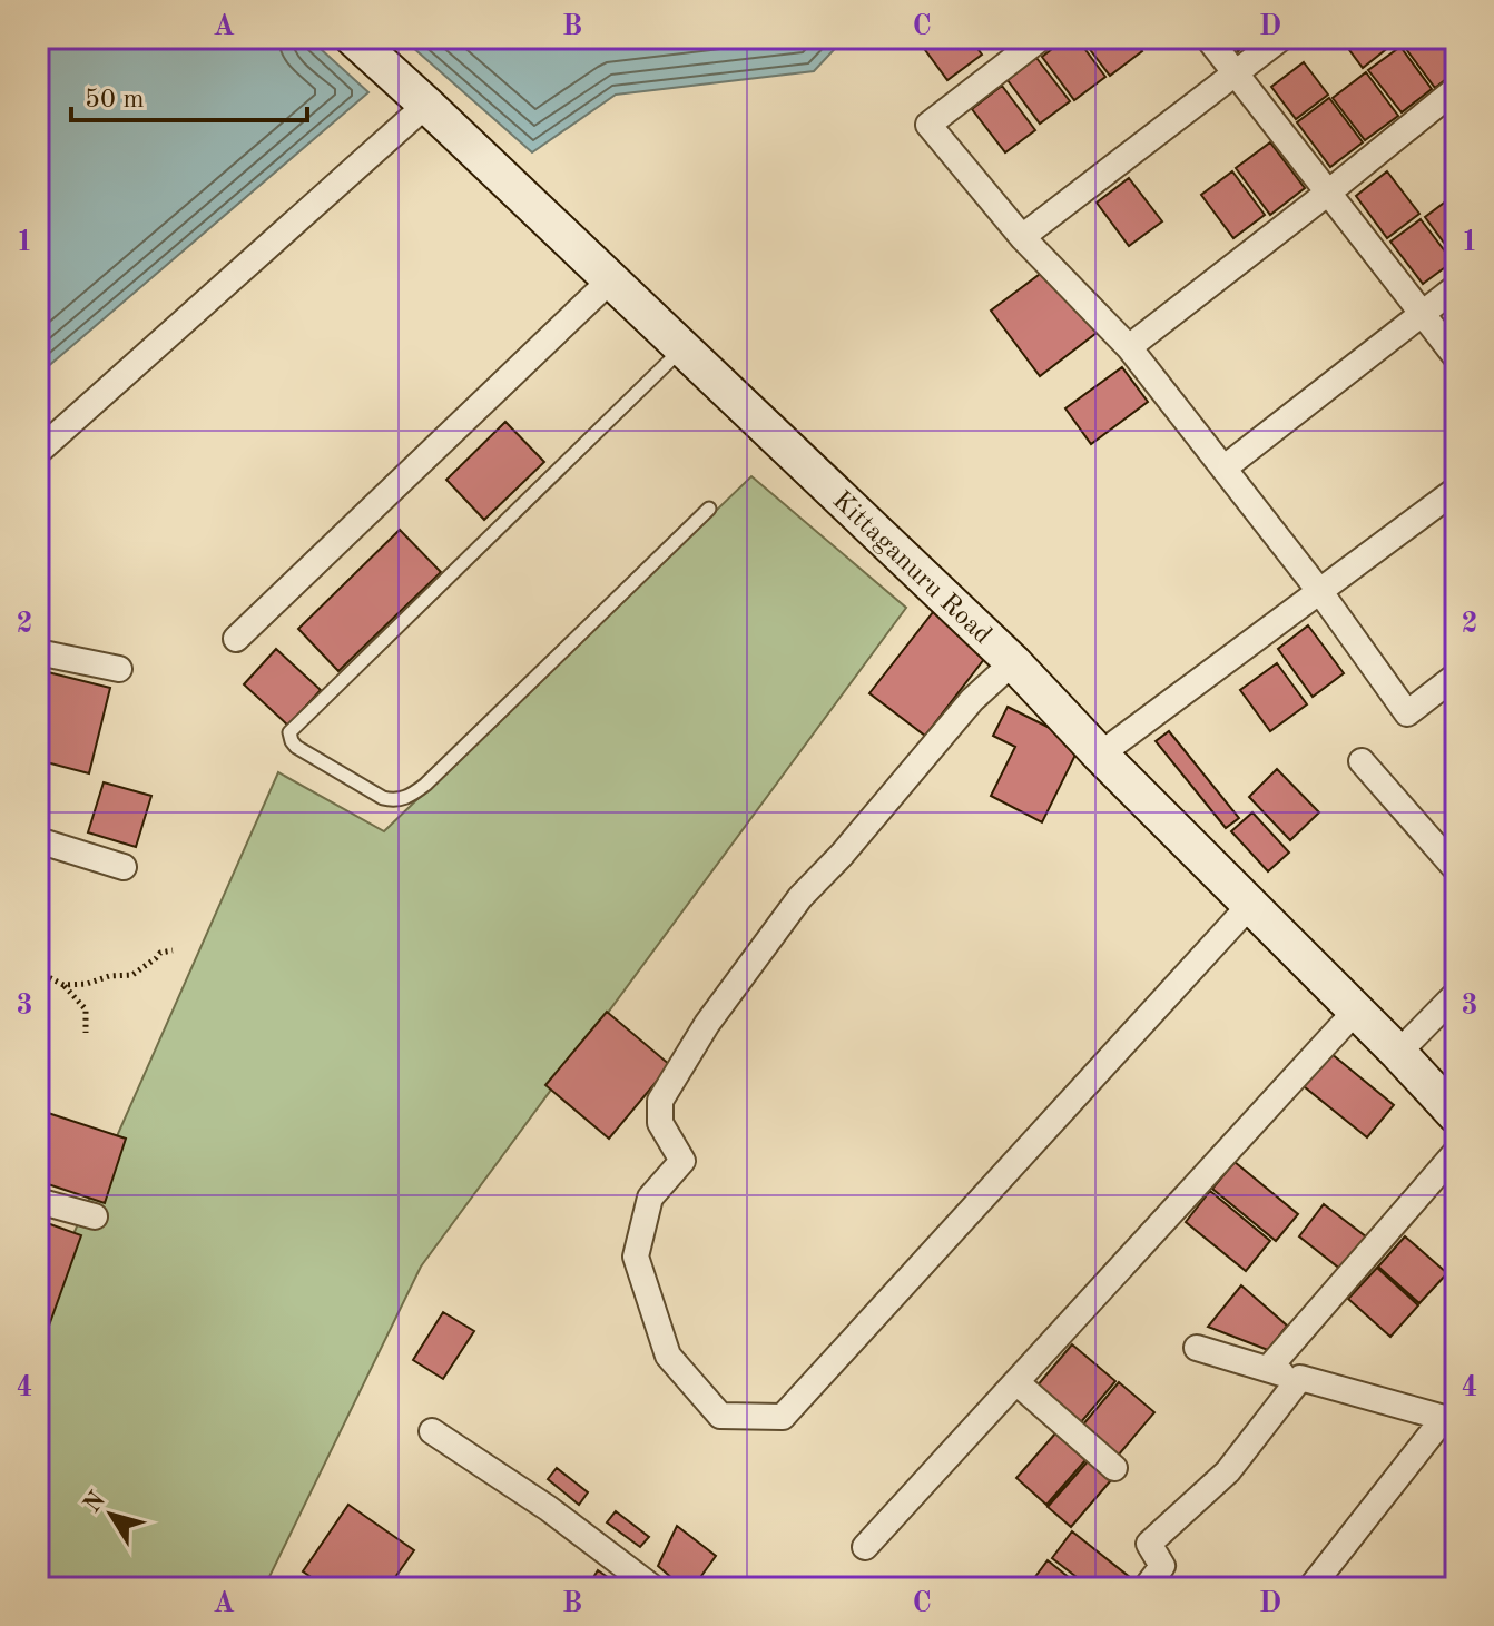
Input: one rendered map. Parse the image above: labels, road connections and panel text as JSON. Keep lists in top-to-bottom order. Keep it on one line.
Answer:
{"streets":{"street":["Kittaganuru Road"]},"scale_bar":"50 m","north":"top left","grid":{"columns":["A","B","C","D"],"rows":["1","2","3","4"]}}
